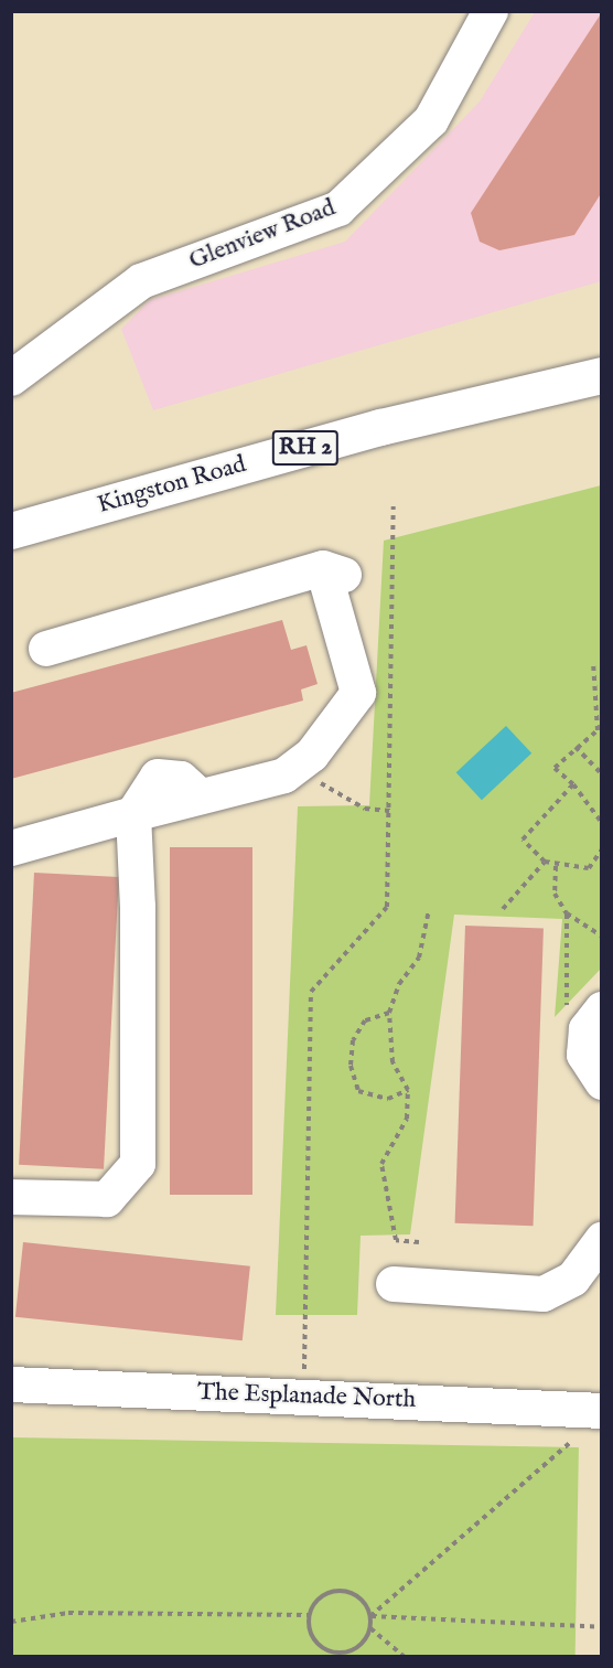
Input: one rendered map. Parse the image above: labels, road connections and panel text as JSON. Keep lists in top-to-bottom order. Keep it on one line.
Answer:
{"streets":{"main road":["RH 2","Kingston Road"],"street":["Glenview Road","The Esplanade North"]}}
